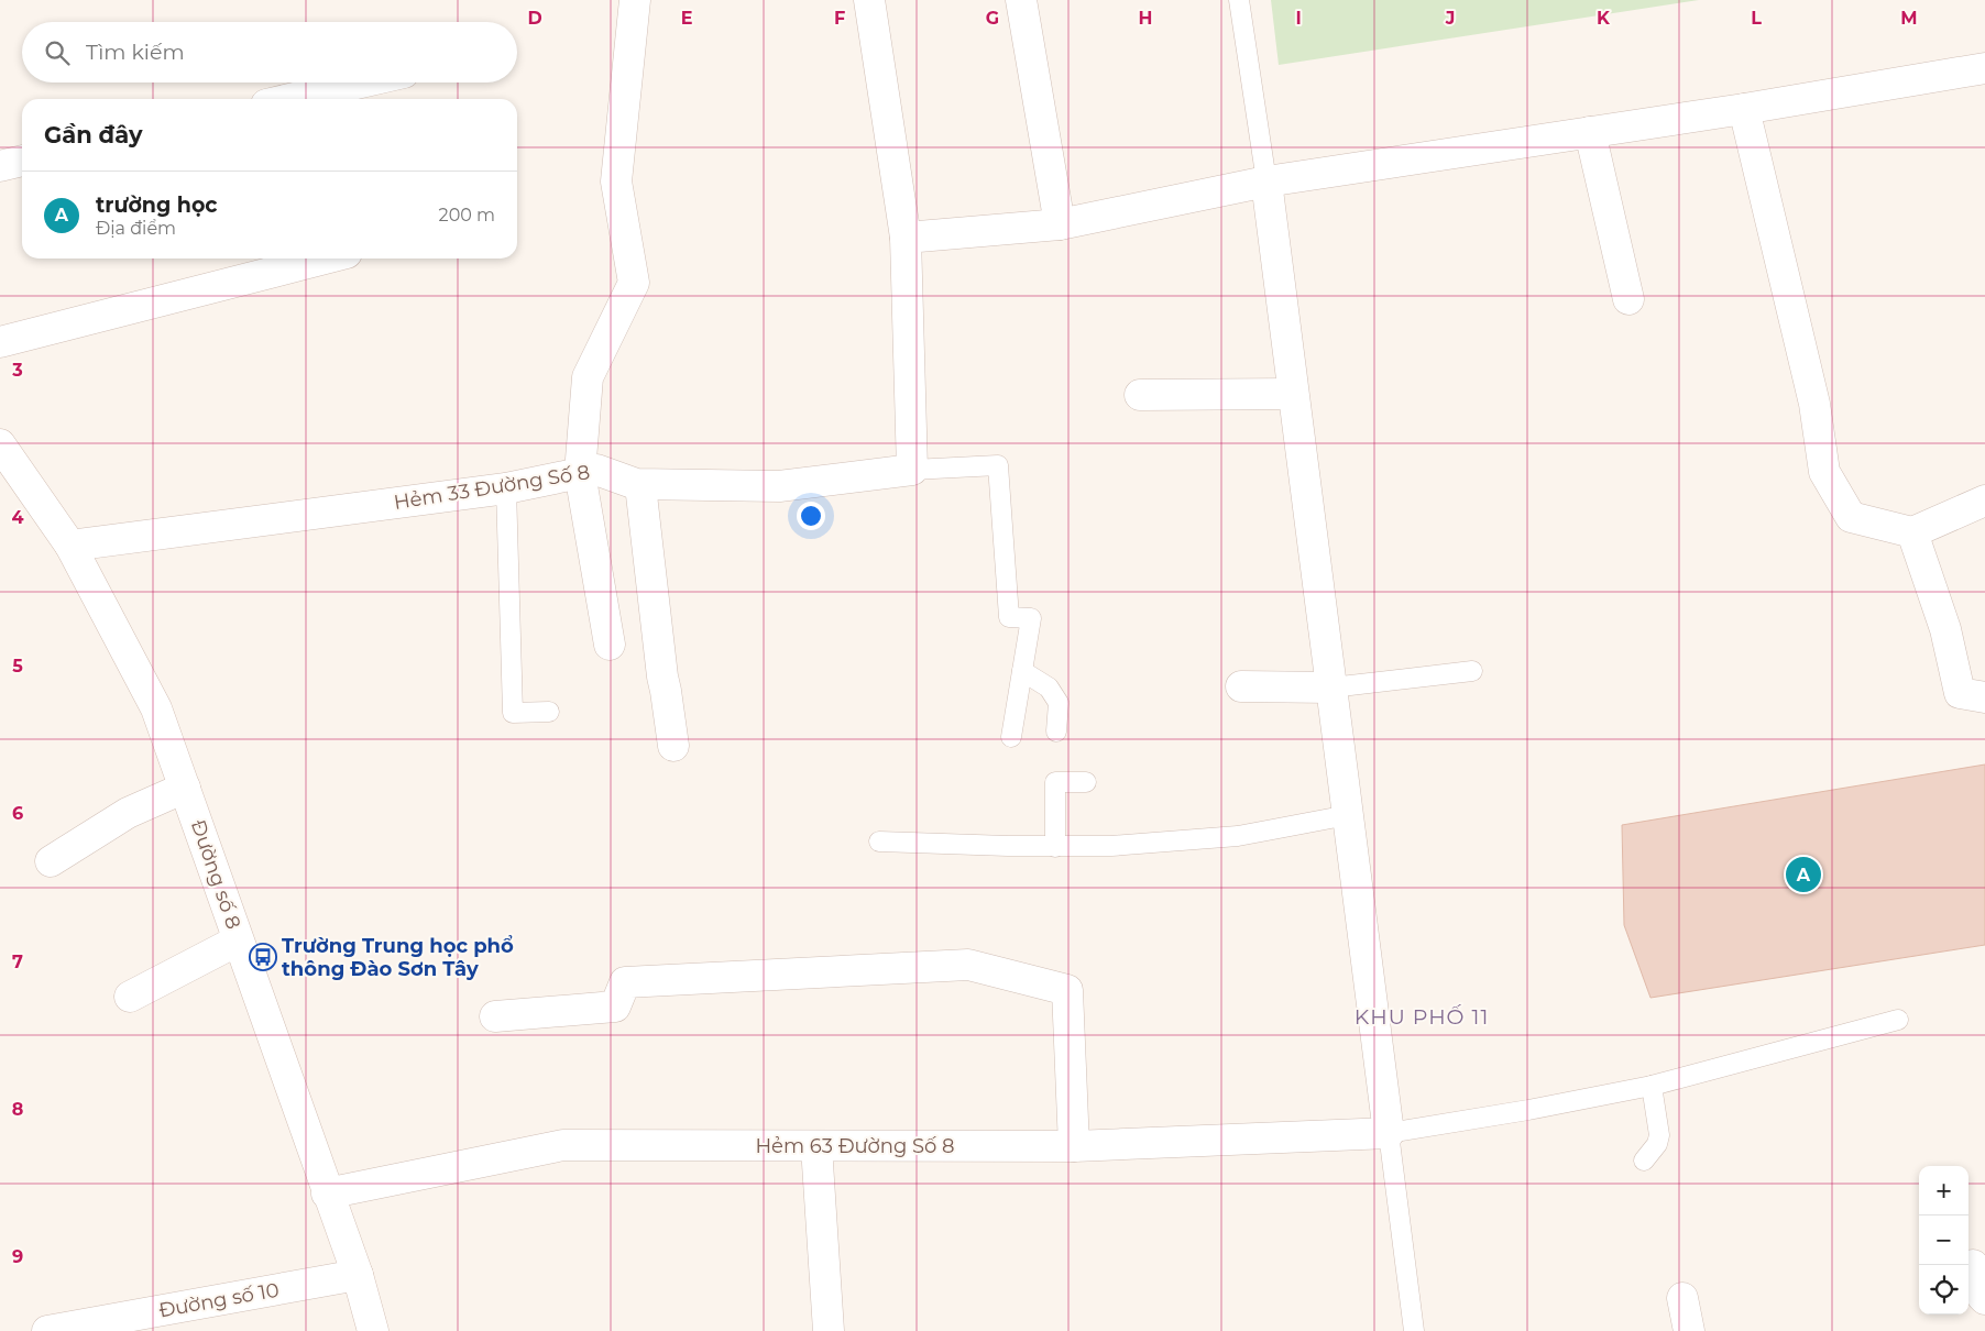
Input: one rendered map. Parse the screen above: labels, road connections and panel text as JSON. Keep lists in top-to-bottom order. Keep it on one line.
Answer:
{"streets":{"street":["Hẻm 33 Đường Số 8","Đường số 8","Hẻm 63 Đường Số 8","Đường số 10"]},"crossings":[["Hẻm 33 Đường Số 8","Đường số 8"],["Đường số 8","Hẻm 63 Đường Số 8"],["Đường số 8","Đường số 10"]],"districts":["KHU PHỐ 11"],"places":{"bus stop":["Trường Trung học phổ thông Đào Sơn Tây"]},"page":{"search":"Tìm kiếm","heading":"Gần đây","list":[{"mark":"A","name":"trường học","note":"Địa điểm","value":"200 m"}],"pins":"A","map_buttons":["+","−"]},"grid":{"columns":["D","E","F","G","H","I","J","K","L","M"],"rows":["3","4","5","6","7","8","9"]}}
